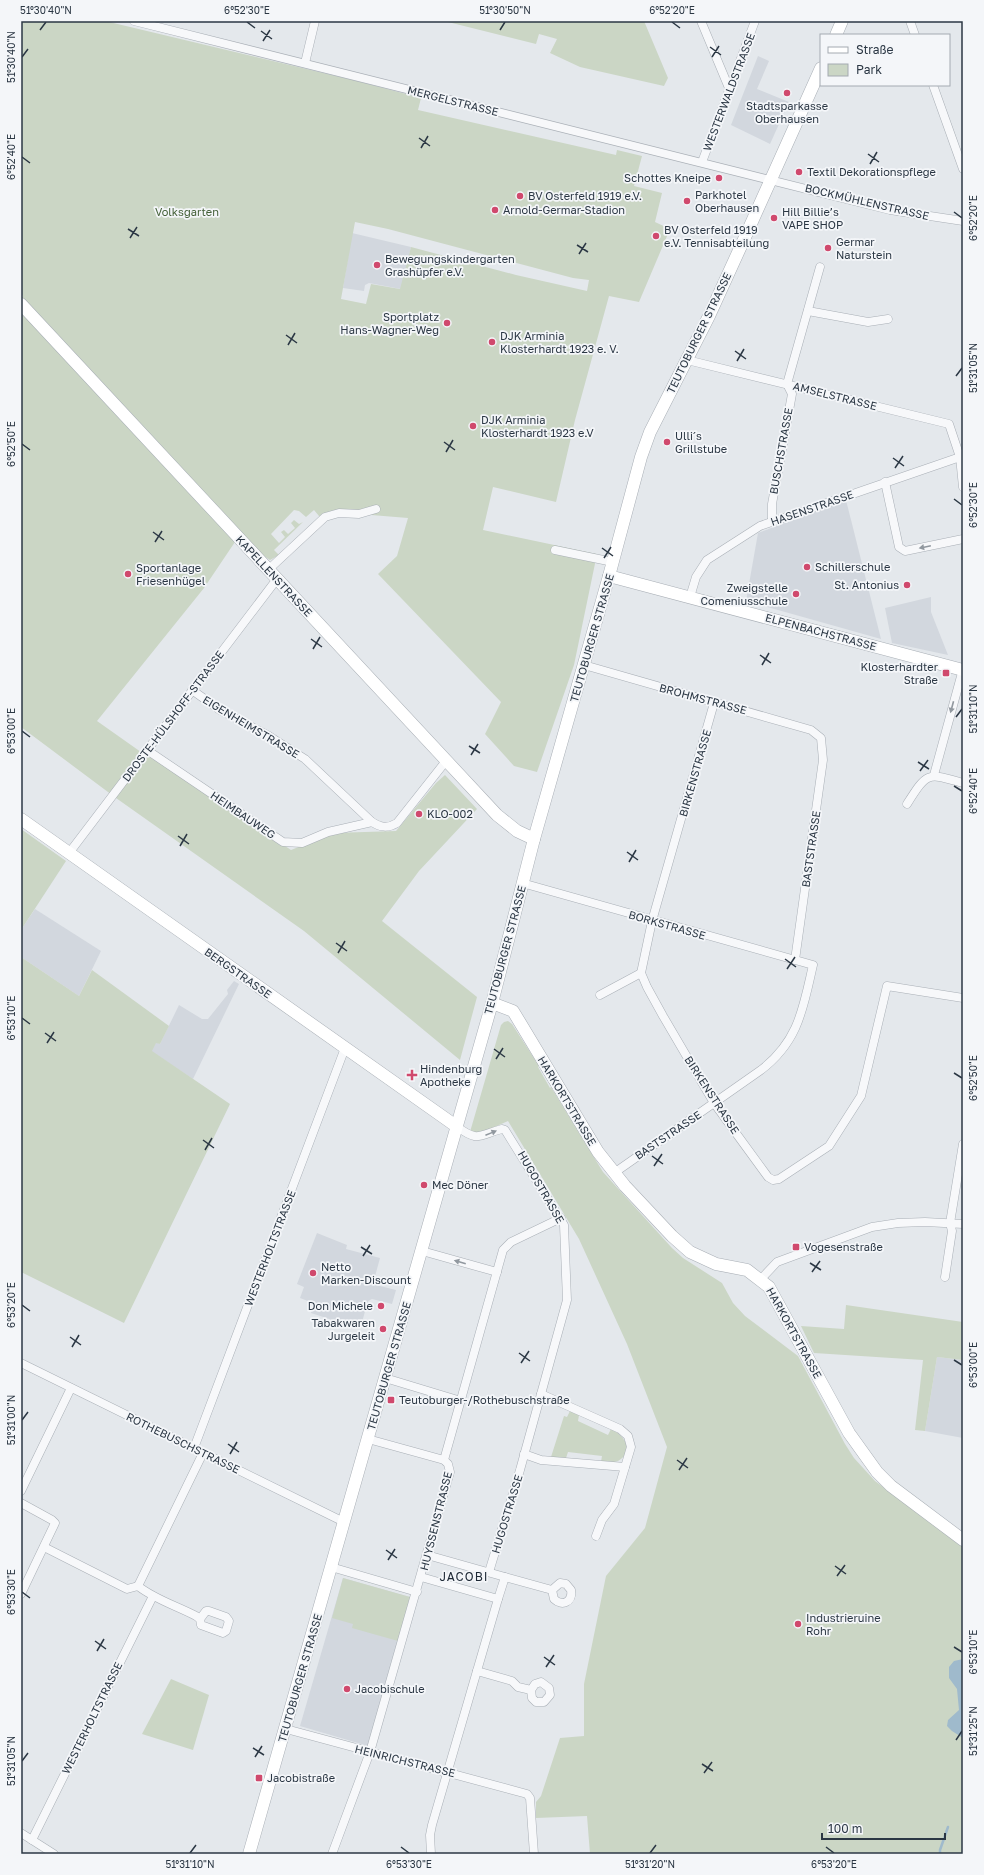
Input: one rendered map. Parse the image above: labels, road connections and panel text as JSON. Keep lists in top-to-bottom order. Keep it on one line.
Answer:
{"streets":{"street":["WESTERWALDSTRASSE","MERGELSTRASSE","BOCKMÜHLENSTRASSE","TEUTOBURGER STRASSE","AMSELSTRASSE","BUSCHSTRASSE","HASENSTRASSE","KAPELLENSTRASSE","ELPENBACHSTRASSE","BROHMSTRASSE","DROSTE-HÜLSHOFF-STRASSE","EIGENHEIMSTRASSE","BIRKENSTRASSE","HEIMBAUWEG","BASTSTRASSE","BORKSTRASSE","BERGSTRASSE","HARKORTSTRASSE","HUGOSTRASSE","WESTERHOLTSTRASSE","ROTHEBUSCHSTRASSE","HUYSSENSTRASSE","HEINRICHSTRASSE"]},"crossings":[["WESTERWALDSTRASSE","MERGELSTRASSE"],["MERGELSTRASSE","BOCKMÜHLENSTRASSE"],["MERGELSTRASSE","TEUTOBURGER STRASSE"],["BOCKMÜHLENSTRASSE","TEUTOBURGER STRASSE"],["TEUTOBURGER STRASSE","AMSELSTRASSE"],["TEUTOBURGER STRASSE","KAPELLENSTRASSE"],["TEUTOBURGER STRASSE","ELPENBACHSTRASSE"],["TEUTOBURGER STRASSE","BROHMSTRASSE"],["TEUTOBURGER STRASSE","BORKSTRASSE"],["TEUTOBURGER STRASSE","BERGSTRASSE"],["TEUTOBURGER STRASSE","HARKORTSTRASSE"],["TEUTOBURGER STRASSE","HUGOSTRASSE"],["TEUTOBURGER STRASSE","ROTHEBUSCHSTRASSE"],["TEUTOBURGER STRASSE","HEINRICHSTRASSE"],["AMSELSTRASSE","BUSCHSTRASSE"],["AMSELSTRASSE","HASENSTRASSE"],["BUSCHSTRASSE","HASENSTRASSE"],["HASENSTRASSE","ELPENBACHSTRASSE"],["KAPELLENSTRASSE","DROSTE-HÜLSHOFF-STRASSE"],["BROHMSTRASSE","BIRKENSTRASSE"],["BROHMSTRASSE","BASTSTRASSE"],["DROSTE-HÜLSHOFF-STRASSE","EIGENHEIMSTRASSE"],["DROSTE-HÜLSHOFF-STRASSE","HEIMBAUWEG"],["DROSTE-HÜLSHOFF-STRASSE","BERGSTRASSE"],["EIGENHEIMSTRASSE","HEIMBAUWEG"],["BIRKENSTRASSE","BASTSTRASSE"],["BIRKENSTRASSE","BORKSTRASSE"],["BASTSTRASSE","BORKSTRASSE"],["BASTSTRASSE","HARKORTSTRASSE"],["BERGSTRASSE","HUGOSTRASSE"],["BERGSTRASSE","WESTERHOLTSTRASSE"],["HUGOSTRASSE","HUYSSENSTRASSE"],["WESTERHOLTSTRASSE","ROTHEBUSCHSTRASSE"],["HUYSSENSTRASSE","HEINRICHSTRASSE"]],"districts":["JACOBI"],"parks":["Volksgarten"],"places":{"other":["Stadtsparkasse Oberhausen","Textil Dekorationspflege","Schottes Kneipe","BV Osterfeld 1919 e.V.","Parkhotel Oberhausen","Arnold-Germar-Stadion","Hill Billie’s VAPE SHOP","BV Osterfeld 1919 e.V. Tennisabteilung","Germar Naturstein","Bewegungskindergarten Grashüpfer e.V.","Sportplatz Hans-Wagner-Weg","DJK Arminia Klosterhardt 1923 e. V.","DJK Arminia Klosterhardt 1923 e.V","Ulli´s Grillstube","Schillerschule","Sportanlage Friesenhügel","St. Antonius","Zweigstelle Comeniusschule","KLO-002","Mec Döner","Netto Marken-Discount","Don Michele","Tabakwaren Jurgeleit","Industrieruine Rohr","Jacobischule"],"transit":["Klosterhardter Straße","Vogesenstraße","Teutoburger-/Rothebuschstraße","Jacobistraße"],"health":["Hindenburg Apotheke"]},"legend":["Straße","Park"],"scale_bar":"100 m","coordinates":["51°30'40\"N","6°52'30\"E","51°30'50\"N","6°52'20\"E","6°52'40\"E","51°31'05\"N","6°52'50\"E","51°31'10\"N","6°53'00\"E","6°53'10\"E","6°53'20\"E","51°31'00\"N","6°53'30\"E","51°31'25\"N","51°31'20\"N"]}
